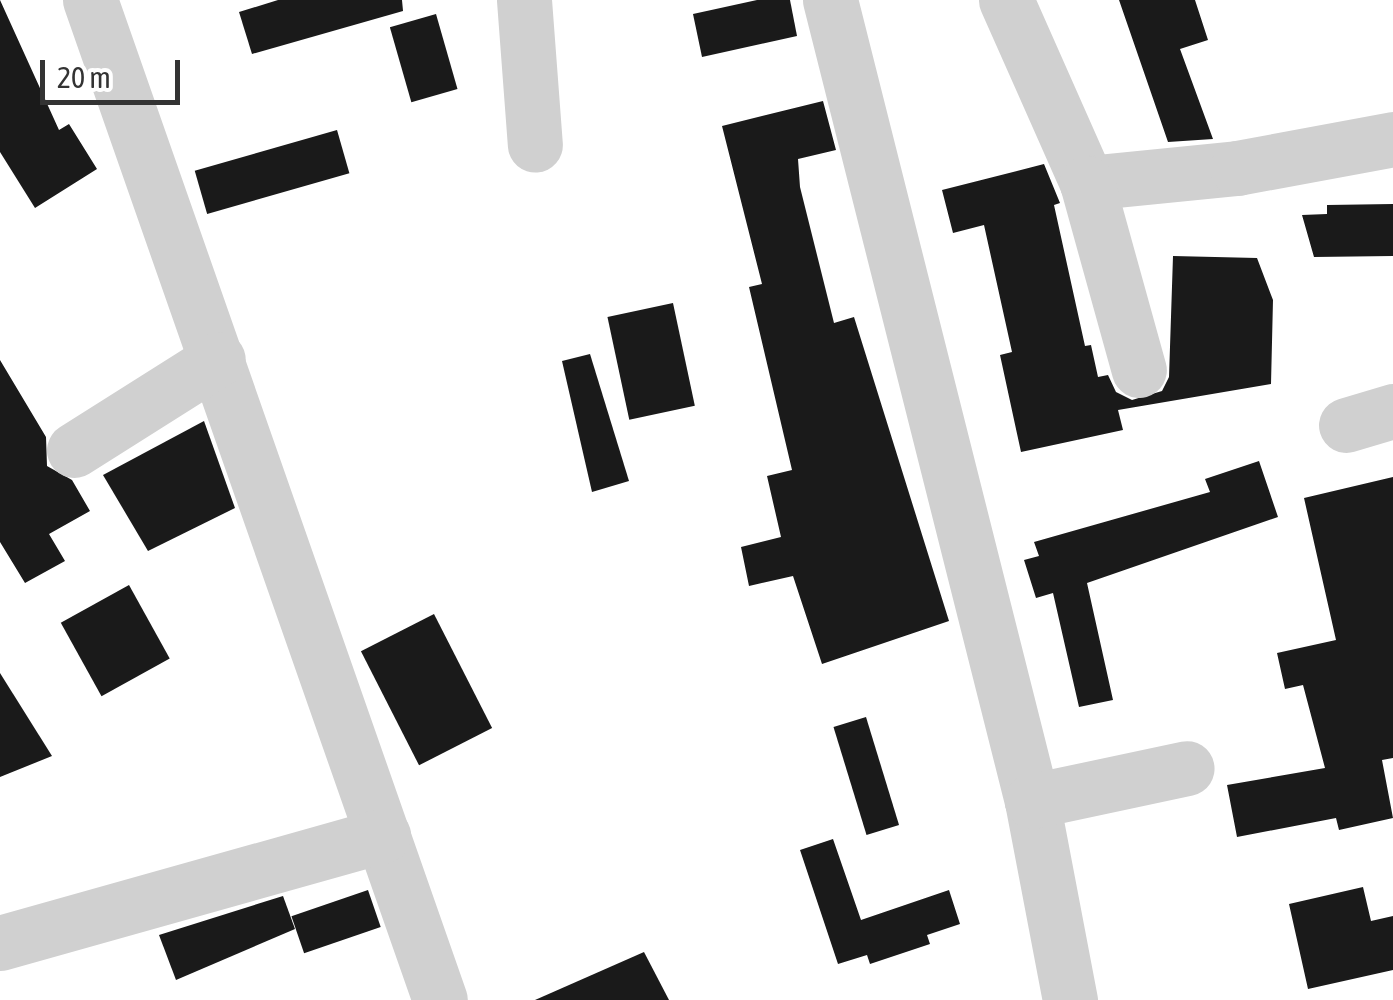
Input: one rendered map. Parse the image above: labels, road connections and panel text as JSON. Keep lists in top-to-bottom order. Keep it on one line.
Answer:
{"scale_bar":"20 m"}
